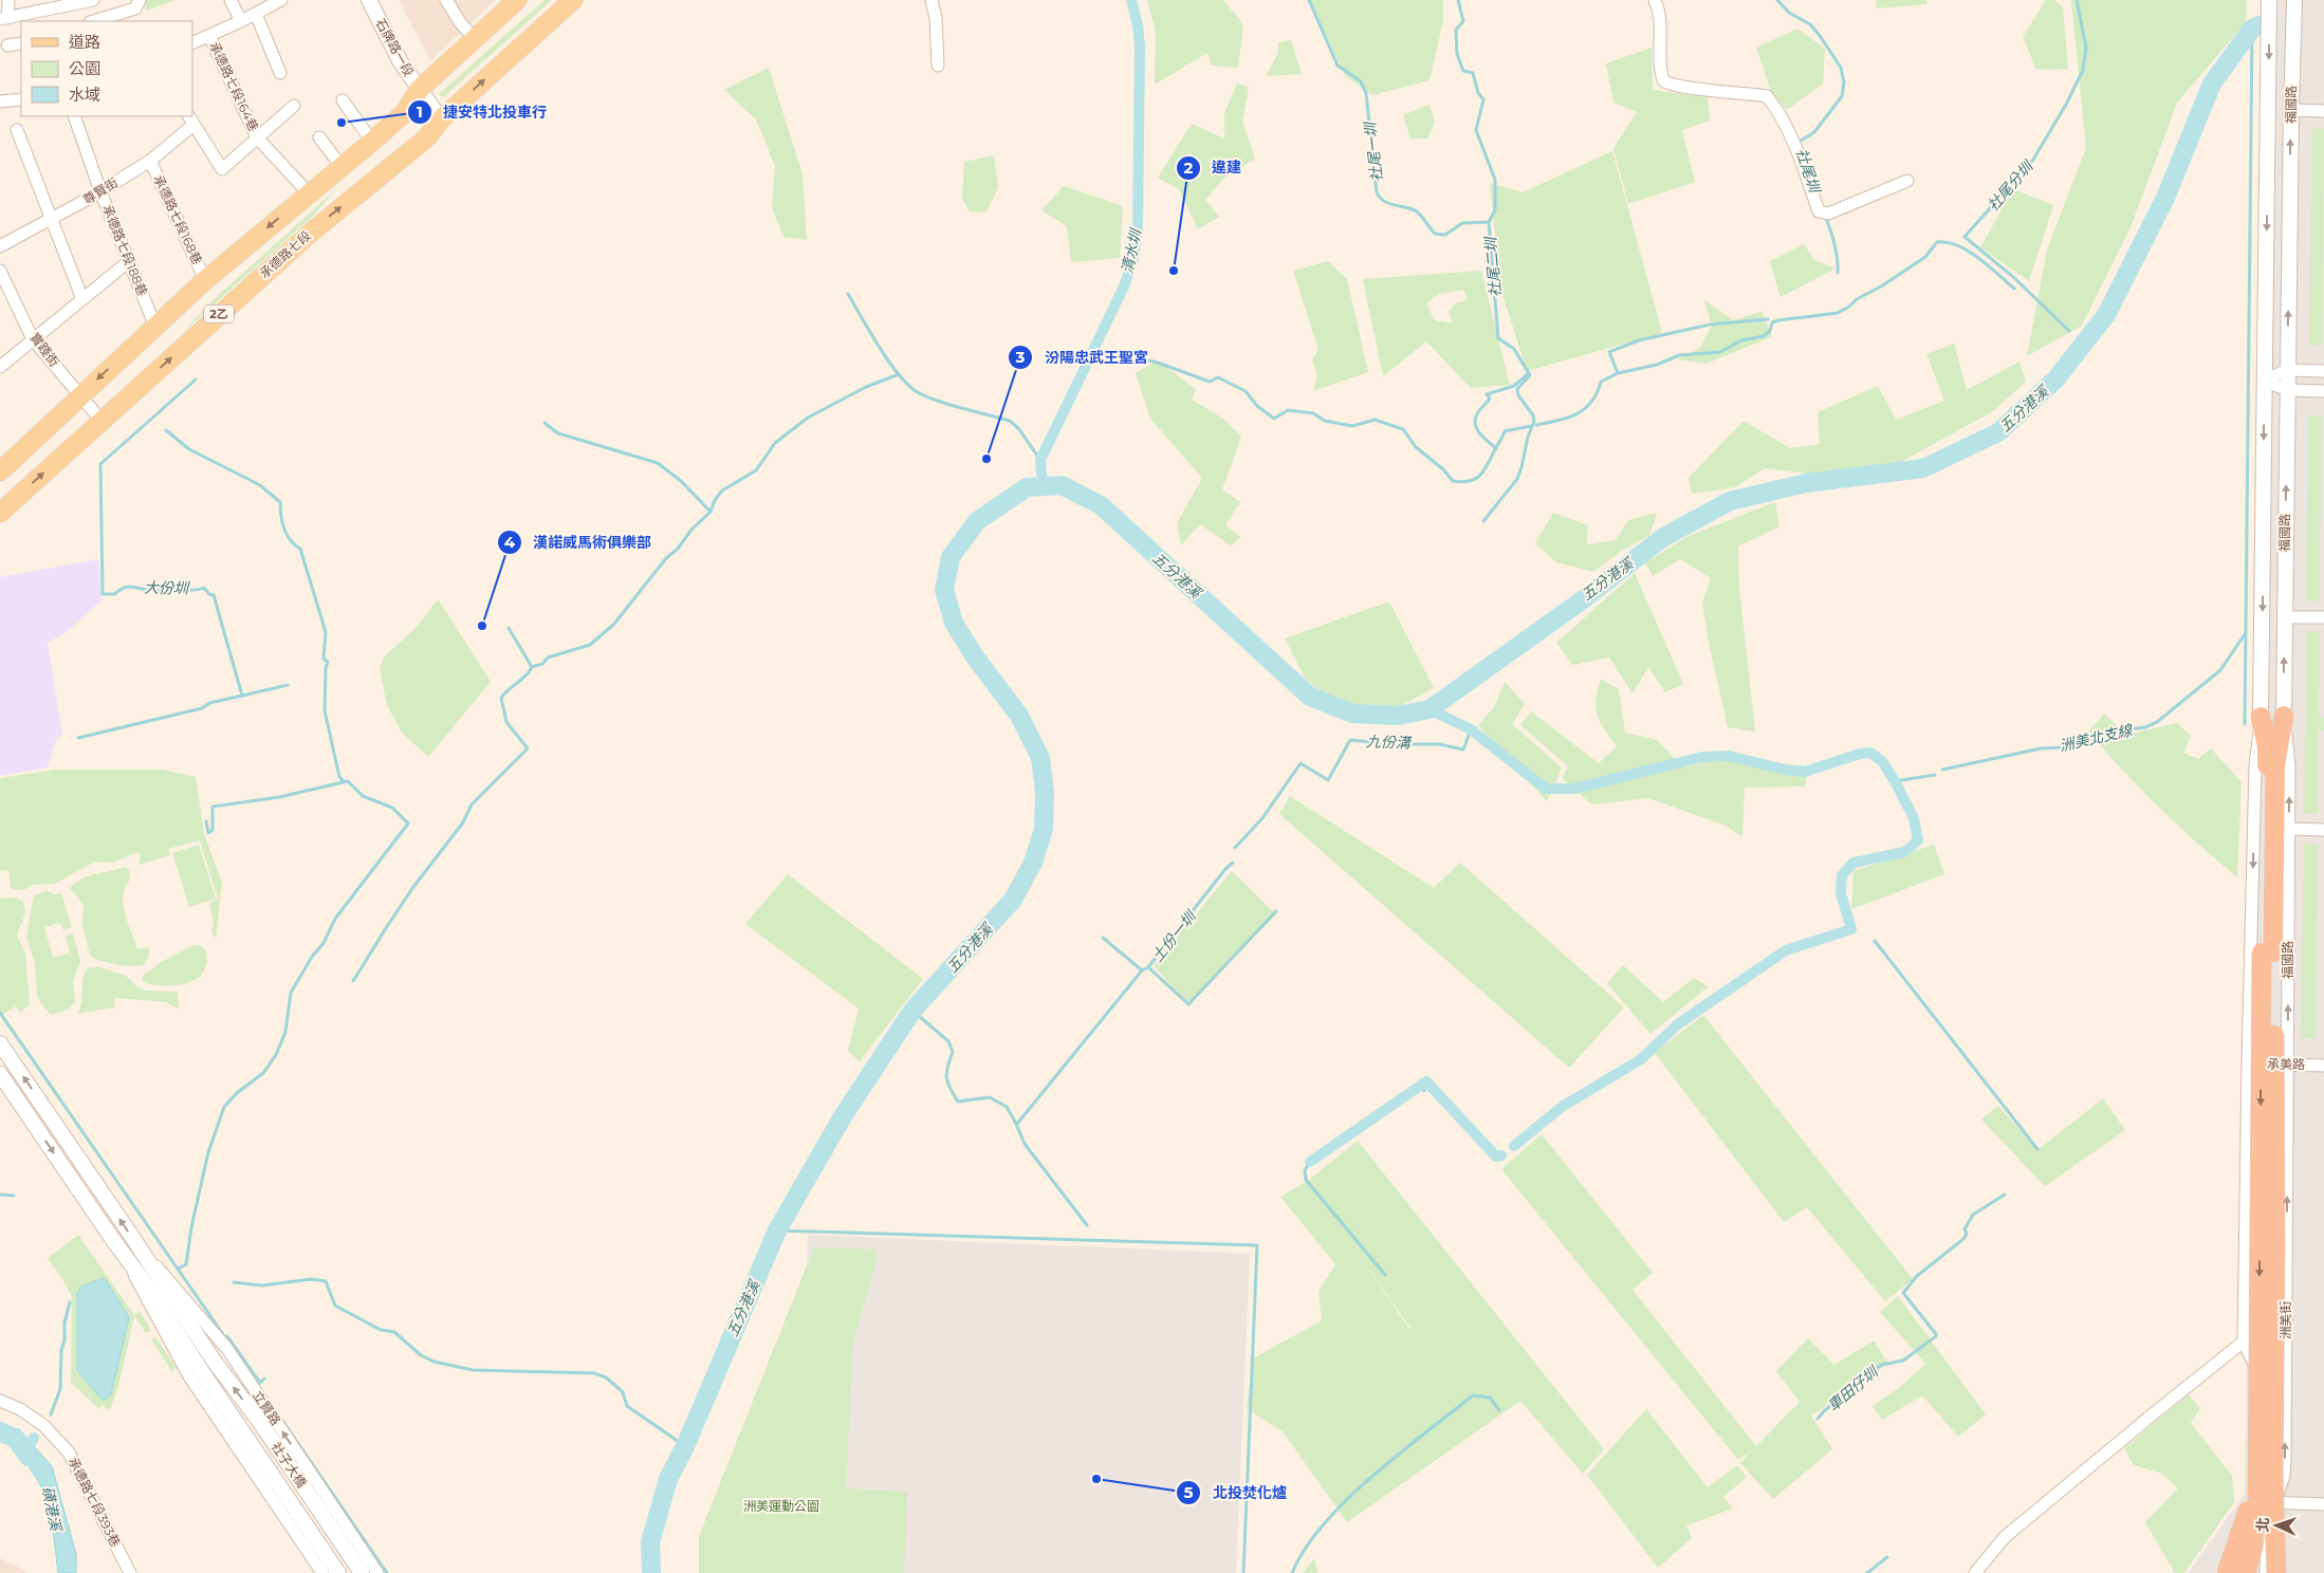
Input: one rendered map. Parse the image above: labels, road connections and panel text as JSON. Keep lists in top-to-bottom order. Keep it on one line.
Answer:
{"streets":{"main road":["承德路七段","2乙"],"street":["石牌路一段","承德路七段164巷","福國路","尊賢街","承德路七段168巷","承德路七段188巷","實踐街","承美路","洲美街","立賢路","社子大橋","承德路七段393巷"]},"crossings":[["石牌路一段","承德路七段"],["石牌路一段","2乙"],["承德路七段164巷","2乙"],["福國路","承美路"],["福國路","洲美街"],["尊賢街","承德路七段168巷"],["尊賢街","承德路七段188巷"],["承德路七段168巷","2乙"],["承德路七段188巷","2乙"],["承德路七段","實踐街"],["2乙","實踐街"],["承美路","洲美街"],["立賢路","社子大橋"]],"water":["社尾一圳","社尾圳","社尾分圳","清水圳","社尾二圳","五分港溪","大份圳","洲美北支線","九份溝","土份一圳","車田仔圳","磺港溪"],"parks":["洲美運動公園"],"places":["捷安特北投車行","違建","汾陽忠武王聖宮","漢諾威馬術俱樂部","北投焚化爐"],"legend":["道路","公園","水域"],"north":"left"}
